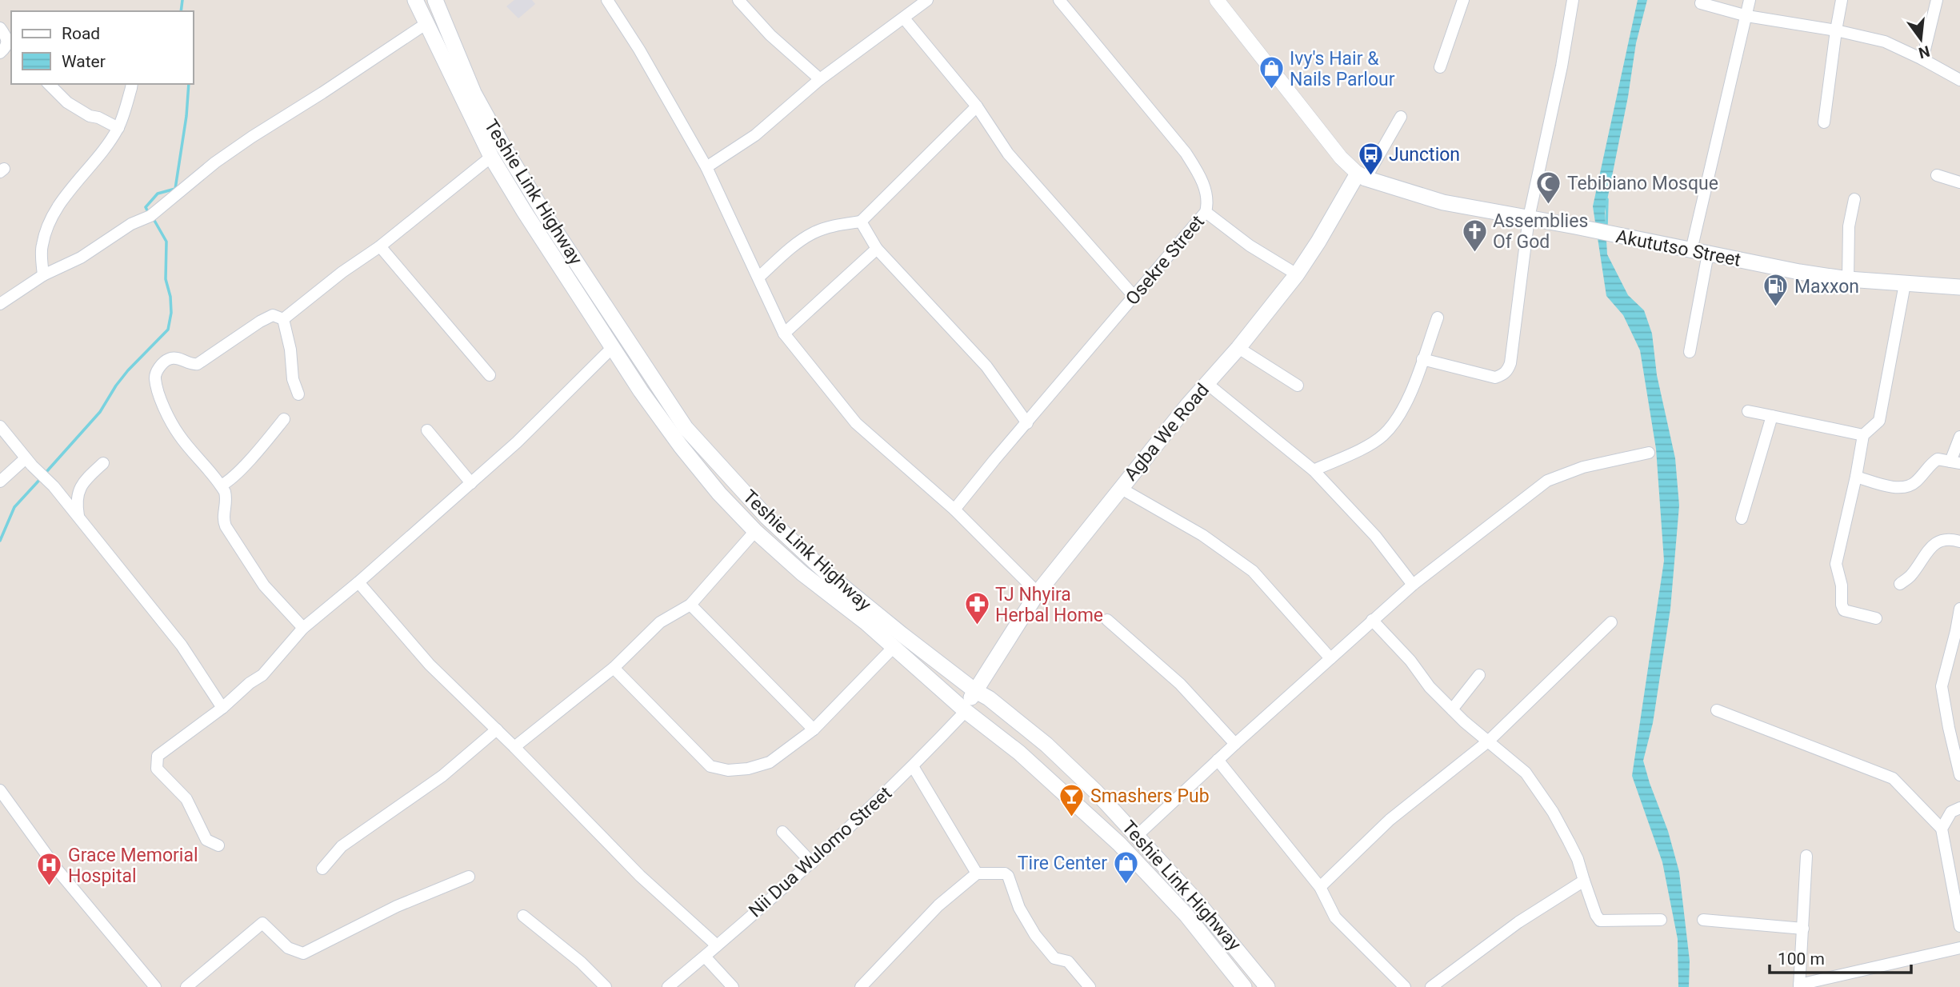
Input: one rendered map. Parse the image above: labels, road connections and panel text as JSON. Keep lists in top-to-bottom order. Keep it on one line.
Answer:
{"streets":{"main road":["Teshie Link Highway","Akututso Street","Agba We Road"],"street":["Osekre Street","Nii Dua Wulomo Street"]},"crossings":[["Teshie Link Highway","Agba We Road"],["Teshie Link Highway","Nii Dua Wulomo Street"],["Akututso Street","Agba We Road"],["Agba We Road","Nii Dua Wulomo Street"]],"places":{"shop":["Ivy's Hair & Nails Parlour","Tire Center"],"bus stop":["Junction"],"mosque":["Tebibiano Mosque"],"church":["Assemblies Of God"],"fuel station":["Maxxon"],"pharmacy":["TJ Nhyira Herbal Home"],"bar":["Smashers Pub"],"hospital":["Grace Memorial Hospital"]},"legend":["Road","Water"],"scale_bar":"100 m","north":"bottom"}
